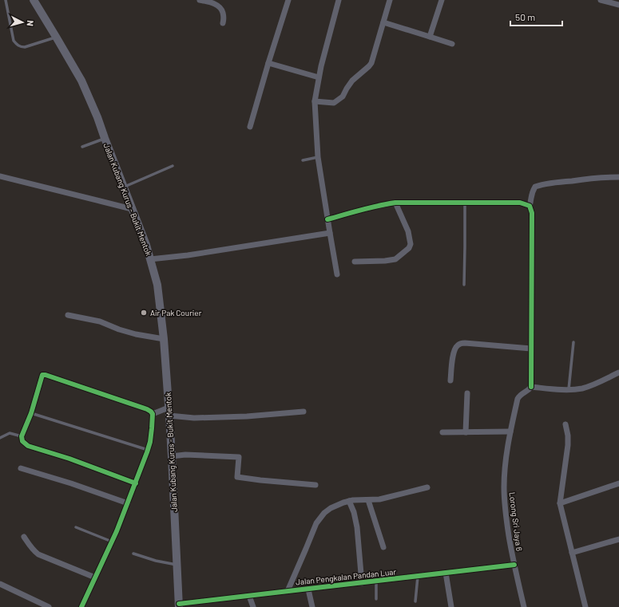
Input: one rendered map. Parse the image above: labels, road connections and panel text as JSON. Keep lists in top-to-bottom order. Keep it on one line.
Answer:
{"streets":{"main road":["Jalan Kubang Kurus - Bukit Mentok"],"street":["Lorong Sri Jaya 6","Jalan Pengkalan Pandan Luar"]},"crossings":[["Jalan Kubang Kurus - Bukit Mentok","Jalan Pengkalan Pandan Luar"],["Lorong Sri Jaya 6","Jalan Pengkalan Pandan Luar"]],"places":["Air Pak Courier"],"scale_bar":"50 m","north":"right"}
